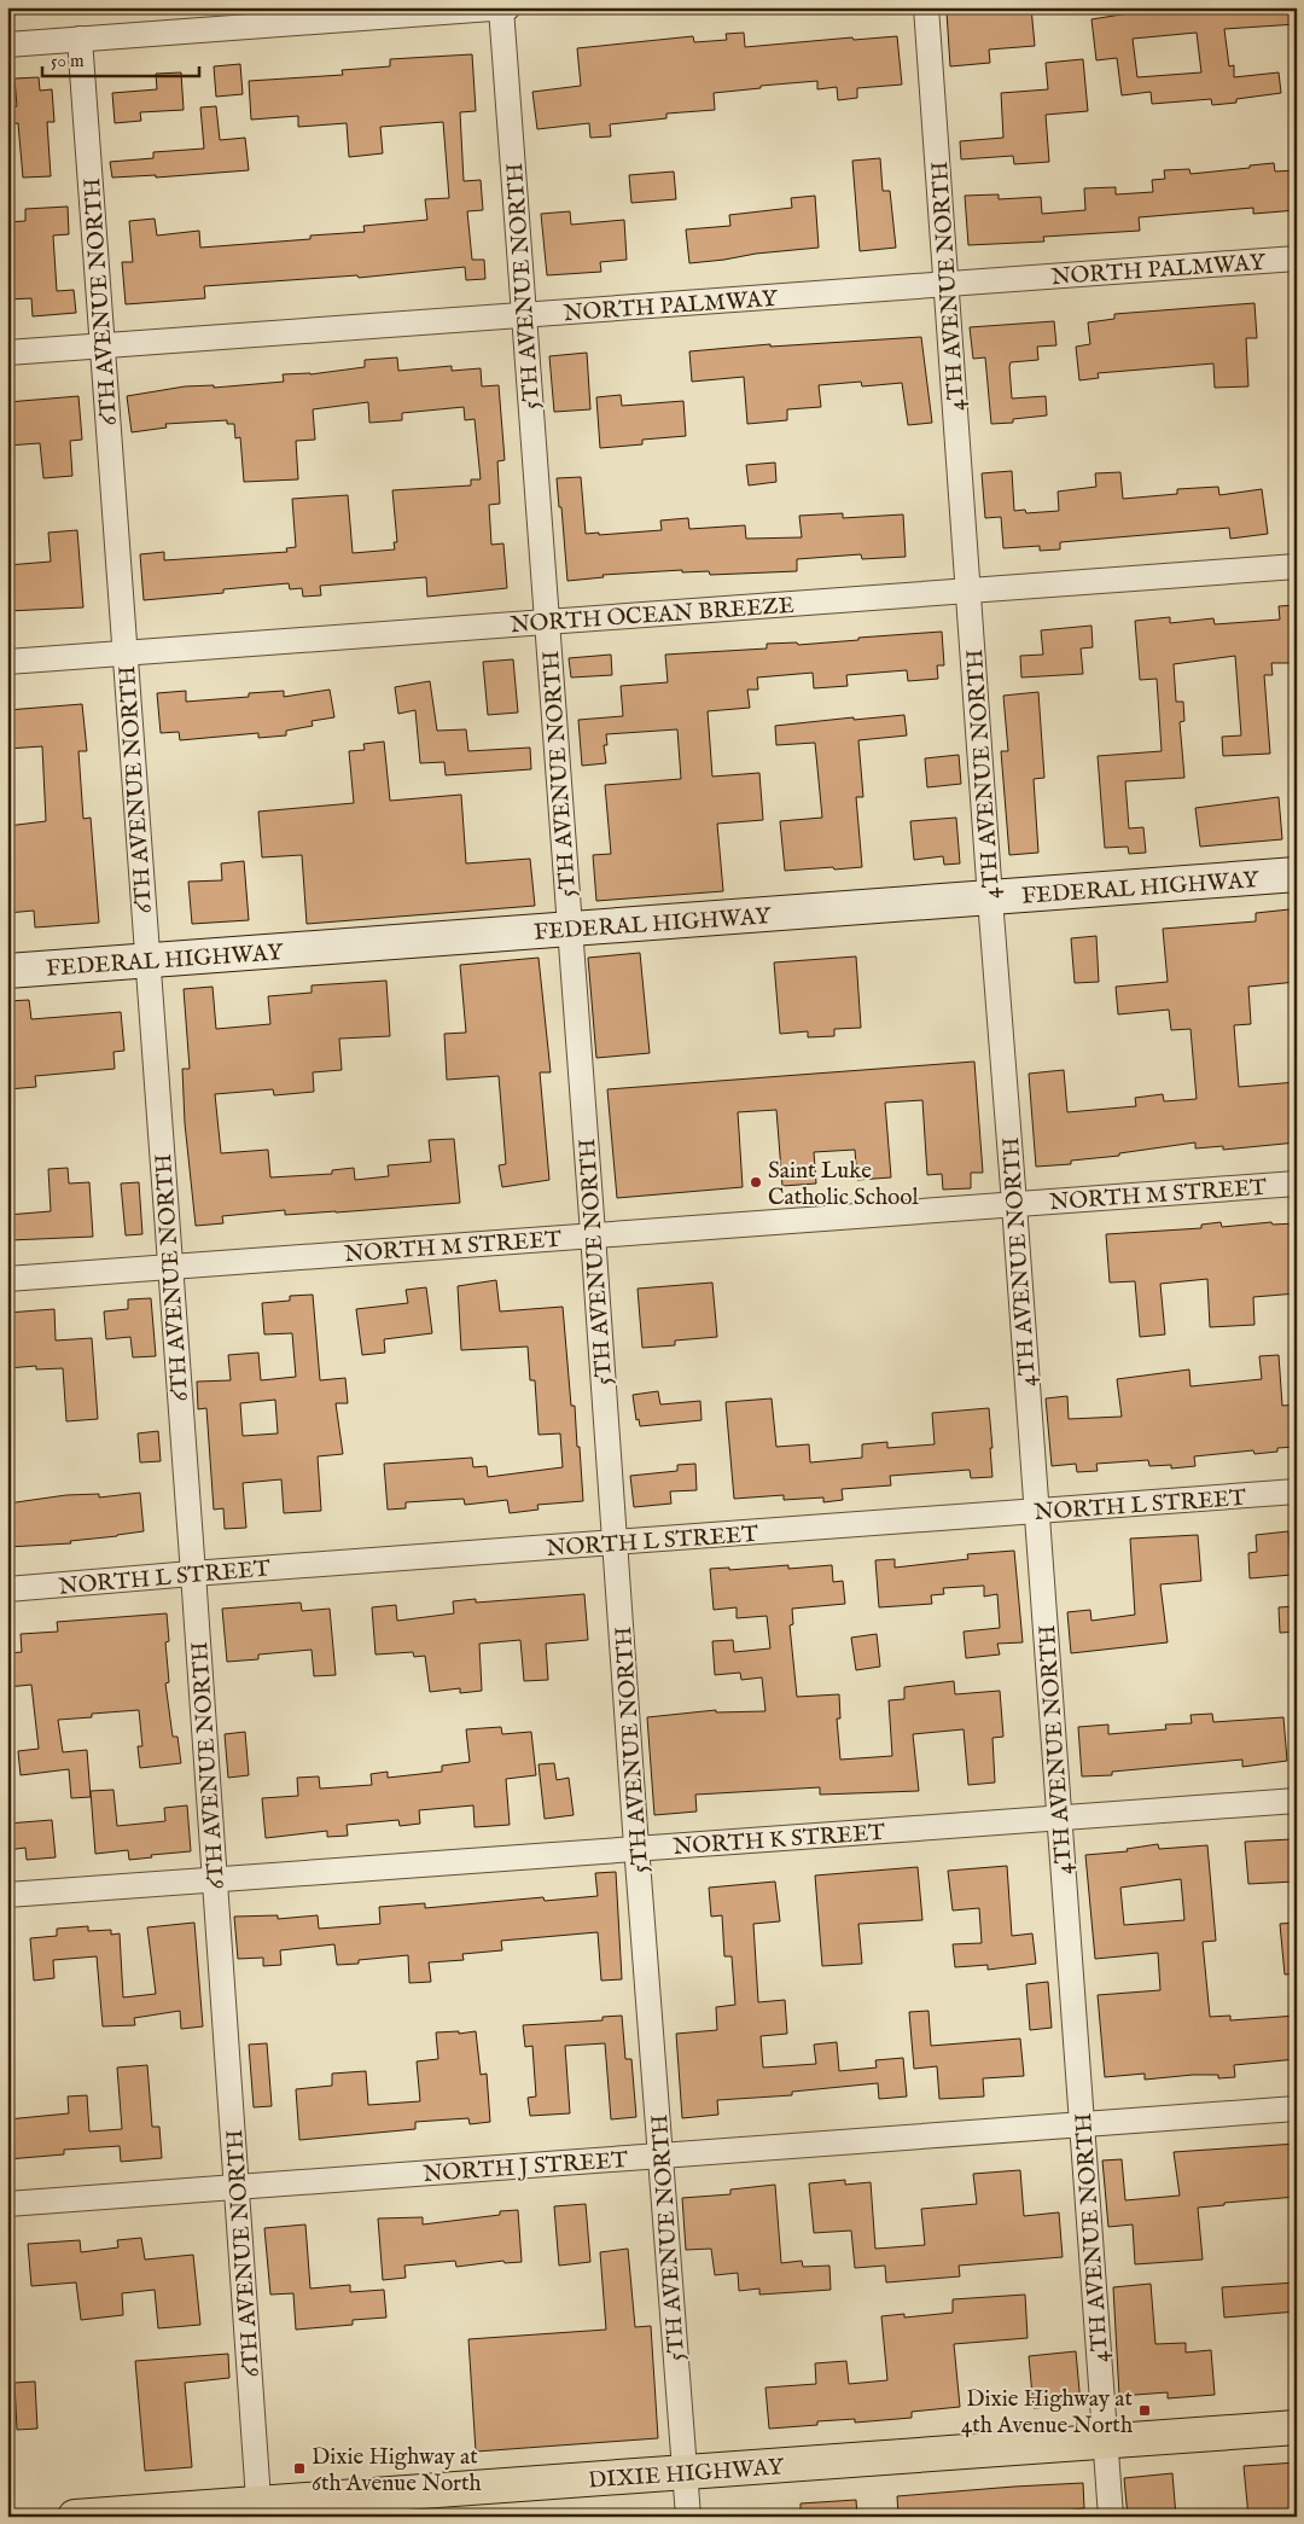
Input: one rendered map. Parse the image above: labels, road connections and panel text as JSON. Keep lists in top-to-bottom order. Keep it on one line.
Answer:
{"streets":{"main road":["FEDERAL HIGHWAY","DIXIE HIGHWAY"],"street":["NORTH PALMWAY","5TH AVENUE NORTH","4TH AVENUE NORTH","6TH AVENUE NORTH","NORTH OCEAN BREEZE","NORTH M STREET","NORTH L STREET","NORTH K STREET","NORTH J STREET"]},"crossings":[["NORTH PALMWAY","5TH AVENUE NORTH"],["NORTH PALMWAY","4TH AVENUE NORTH"],["NORTH PALMWAY","6TH AVENUE NORTH"],["5TH AVENUE NORTH","NORTH OCEAN BREEZE"],["5TH AVENUE NORTH","FEDERAL HIGHWAY"],["5TH AVENUE NORTH","NORTH M STREET"],["5TH AVENUE NORTH","NORTH L STREET"],["5TH AVENUE NORTH","NORTH K STREET"],["5TH AVENUE NORTH","NORTH J STREET"],["5TH AVENUE NORTH","DIXIE HIGHWAY"],["4TH AVENUE NORTH","NORTH OCEAN BREEZE"],["4TH AVENUE NORTH","FEDERAL HIGHWAY"],["4TH AVENUE NORTH","NORTH M STREET"],["4TH AVENUE NORTH","NORTH L STREET"],["4TH AVENUE NORTH","NORTH K STREET"],["4TH AVENUE NORTH","NORTH J STREET"],["4TH AVENUE NORTH","DIXIE HIGHWAY"],["6TH AVENUE NORTH","NORTH OCEAN BREEZE"],["6TH AVENUE NORTH","FEDERAL HIGHWAY"],["6TH AVENUE NORTH","NORTH M STREET"],["6TH AVENUE NORTH","NORTH L STREET"],["6TH AVENUE NORTH","NORTH K STREET"],["6TH AVENUE NORTH","NORTH J STREET"],["6TH AVENUE NORTH","DIXIE HIGHWAY"]],"places":{"other":["Saint Luke Catholic School"],"transit":["Dixie Highway at 4th Avenue North","Dixie Highway at 6th Avenue North"]},"scale_bar":"50 m"}
